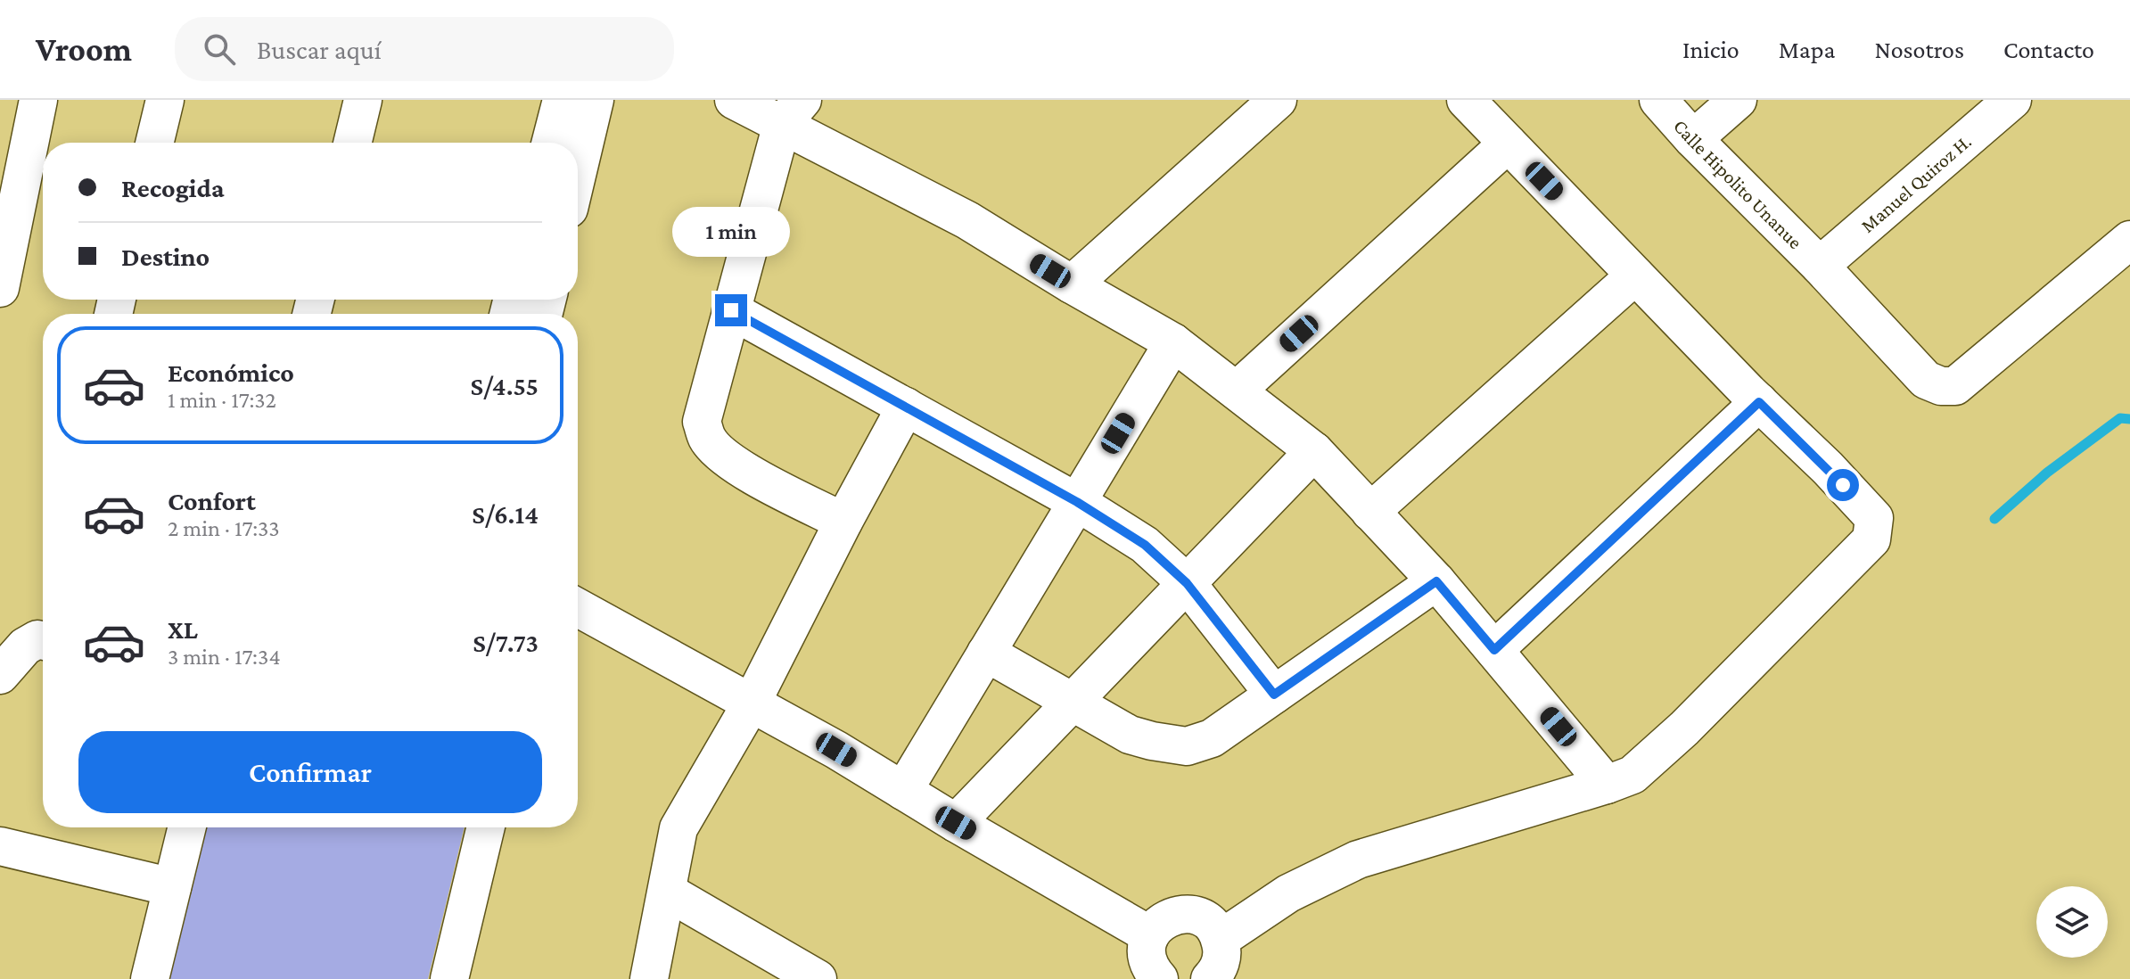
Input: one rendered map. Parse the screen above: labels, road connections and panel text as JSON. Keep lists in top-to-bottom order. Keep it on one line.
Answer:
{"streets":{"street":["Calle Hipolito Unanue","Manuel Quiroz H."]},"crossings":[["Calle Hipolito Unanue","Manuel Quiroz H."]],"page":{"header":"Vroom","search":"Buscar aquí","nav":["Inicio","Mapa","Nosotros","Contacto"],"banner":["Recogida","Destino"],"bubble":"1 min","list":[{"name":"Económico","note":"1 min · 17:32","value":"S/4.55"},{"name":"Confort","note":"2 min · 17:33","value":"S/6.14"},{"name":"XL","note":"3 min · 17:34","value":"S/7.73"}],"buttons":"Confirmar"}}
